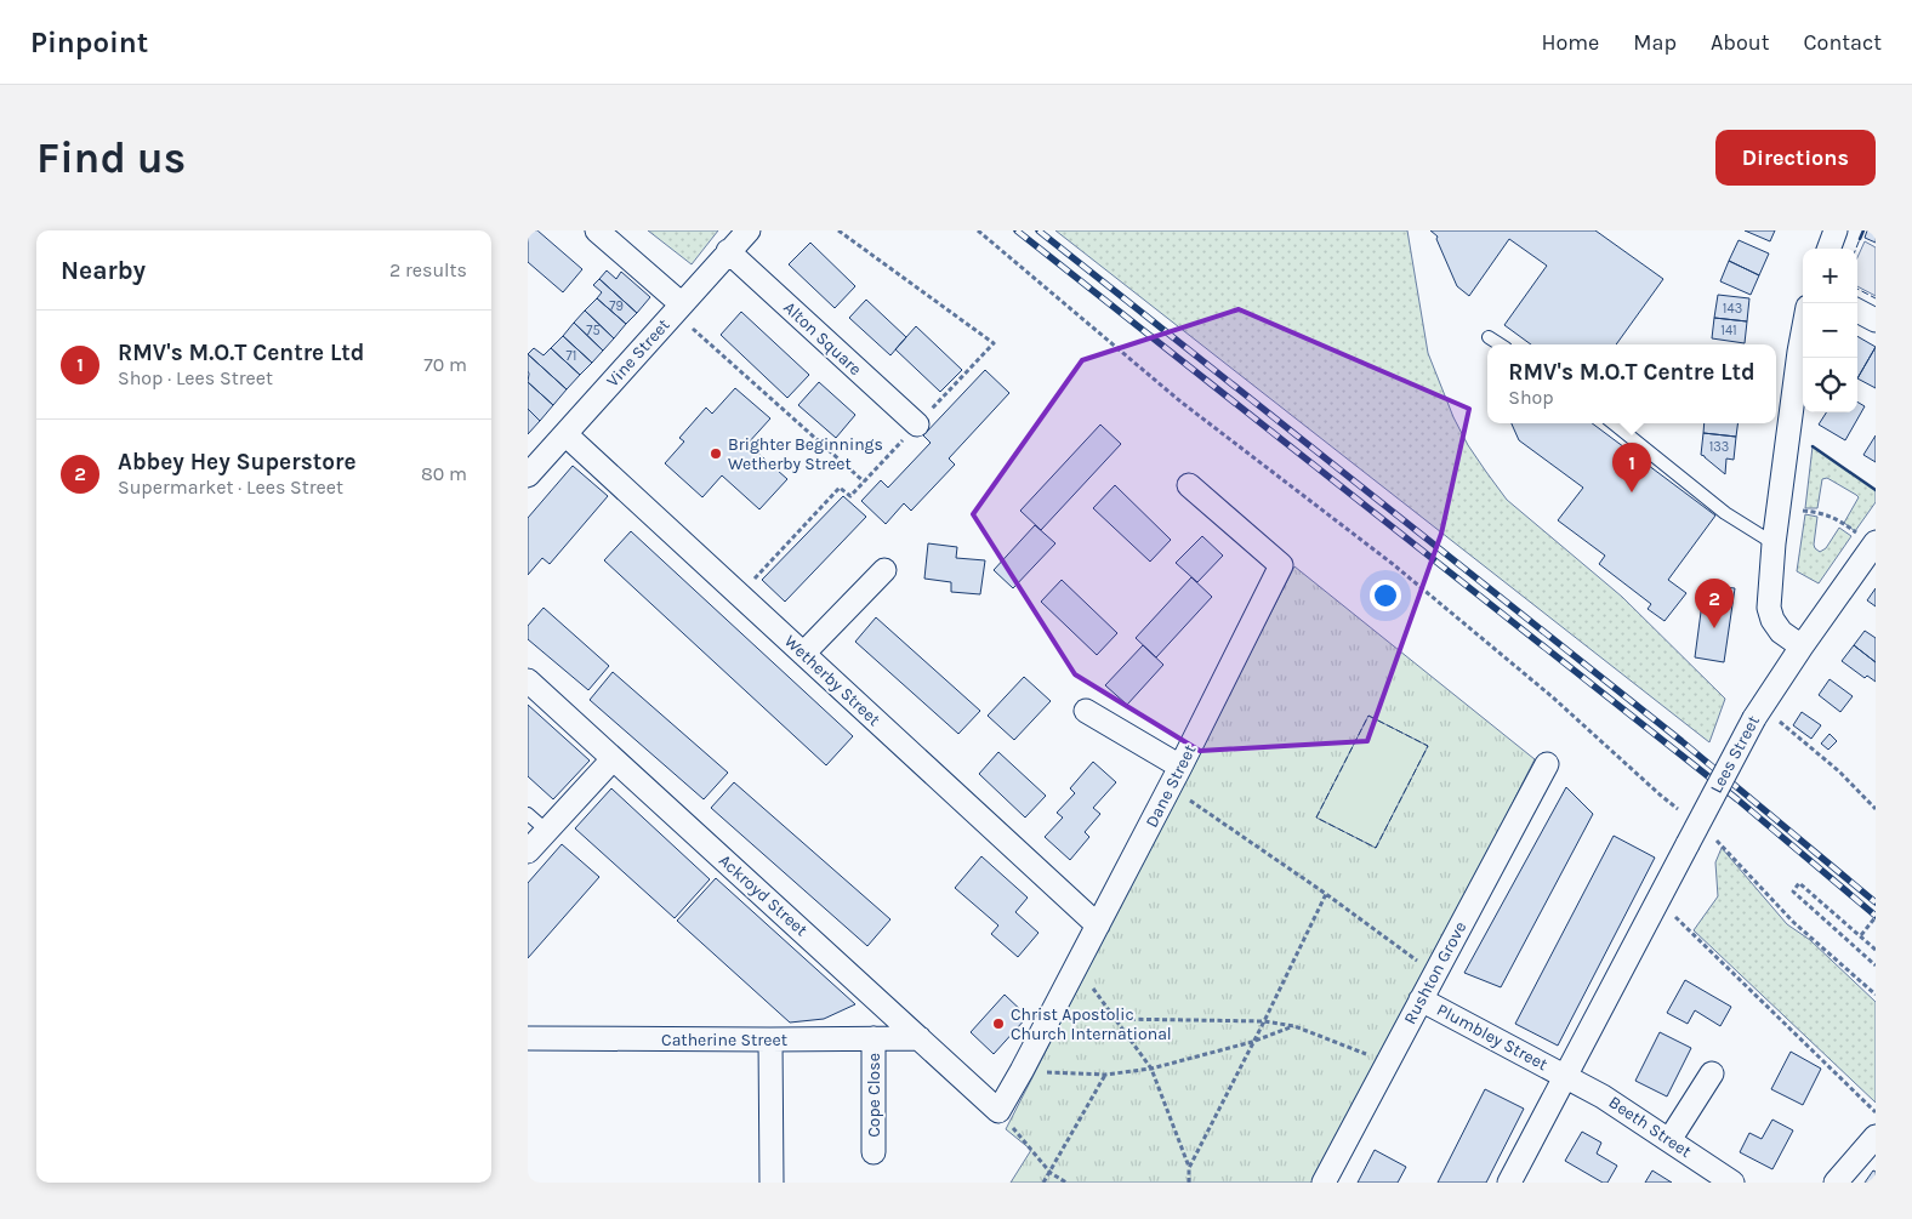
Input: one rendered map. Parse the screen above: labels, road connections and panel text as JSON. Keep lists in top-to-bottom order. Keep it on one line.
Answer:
{"streets":{"street":["Alton Square","Vine Street","Wetherby Street","Lees Street","Dane Street","Ackroyd Street","Rushton Grove","Plumbley Street","Catherine Street","Cope Close","Beeth Street"]},"crossings":[["Alton Square","Vine Street"],["Vine Street","Wetherby Street"],["Wetherby Street","Dane Street"],["Lees Street","Plumbley Street"],["Lees Street","Beeth Street"],["Dane Street","Ackroyd Street"],["Ackroyd Street","Catherine Street"],["Rushton Grove","Plumbley Street"],["Plumbley Street","Beeth Street"],["Catherine Street","Cope Close"]],"places":["Brighter Beginnings Wetherby Street","Christ Apostolic Church International"],"house_numbers":["79","143","75","141","71","133"],"page":{"header":"Pinpoint","nav":["Home","Map","About","Contact"],"buttons":"Directions","title":"Find us","heading":["Nearby","2 results"],"map_buttons":["+","−"],"list":[{"mark":"1","name":"RMV's M.O.T Centre Ltd","note":"Shop · Lees Street","value":"70 m"},{"mark":"2","name":"Abbey Hey Superstore","note":"Supermarket · Lees Street","value":"80 m"}],"popup":["RMV's M.O.T Centre Ltd","Shop"],"pins":["1","2"]}}
